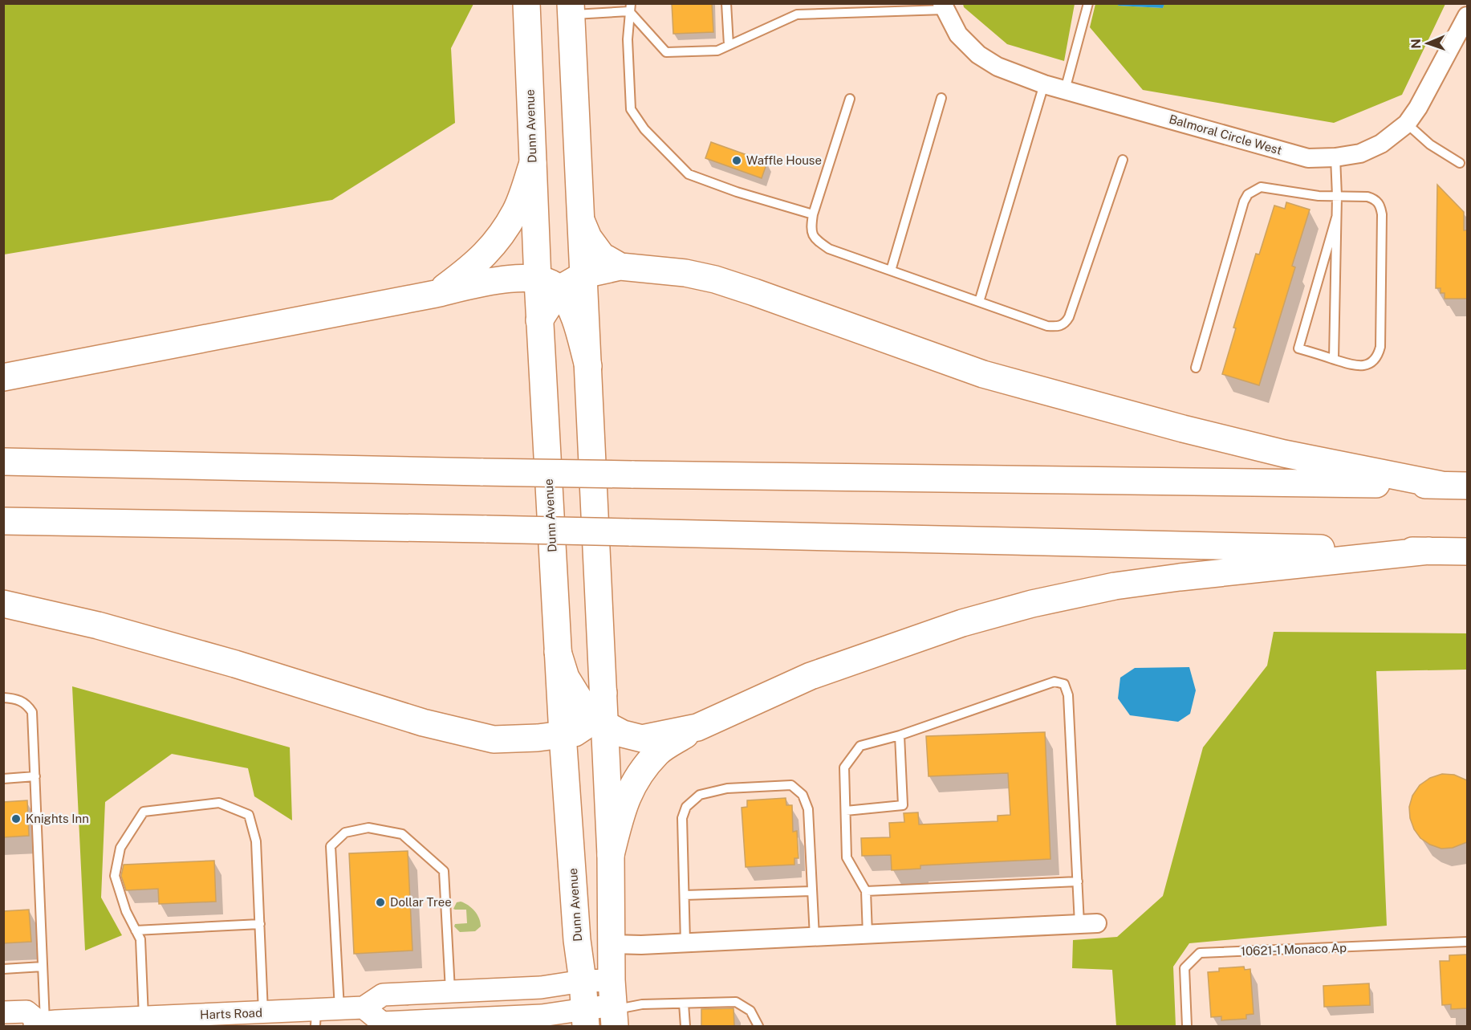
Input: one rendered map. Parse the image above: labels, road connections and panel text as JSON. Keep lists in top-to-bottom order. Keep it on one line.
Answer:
{"streets":{"main road":["Dunn Avenue"],"street":["Balmoral Circle West","Harts Road"],"lane":["10621-1 Monaco Ap"]},"crossings":[["Dunn Avenue","Harts Road"]],"places":["Waffle House","Knights Inn","Dollar Tree"],"north":"left"}
